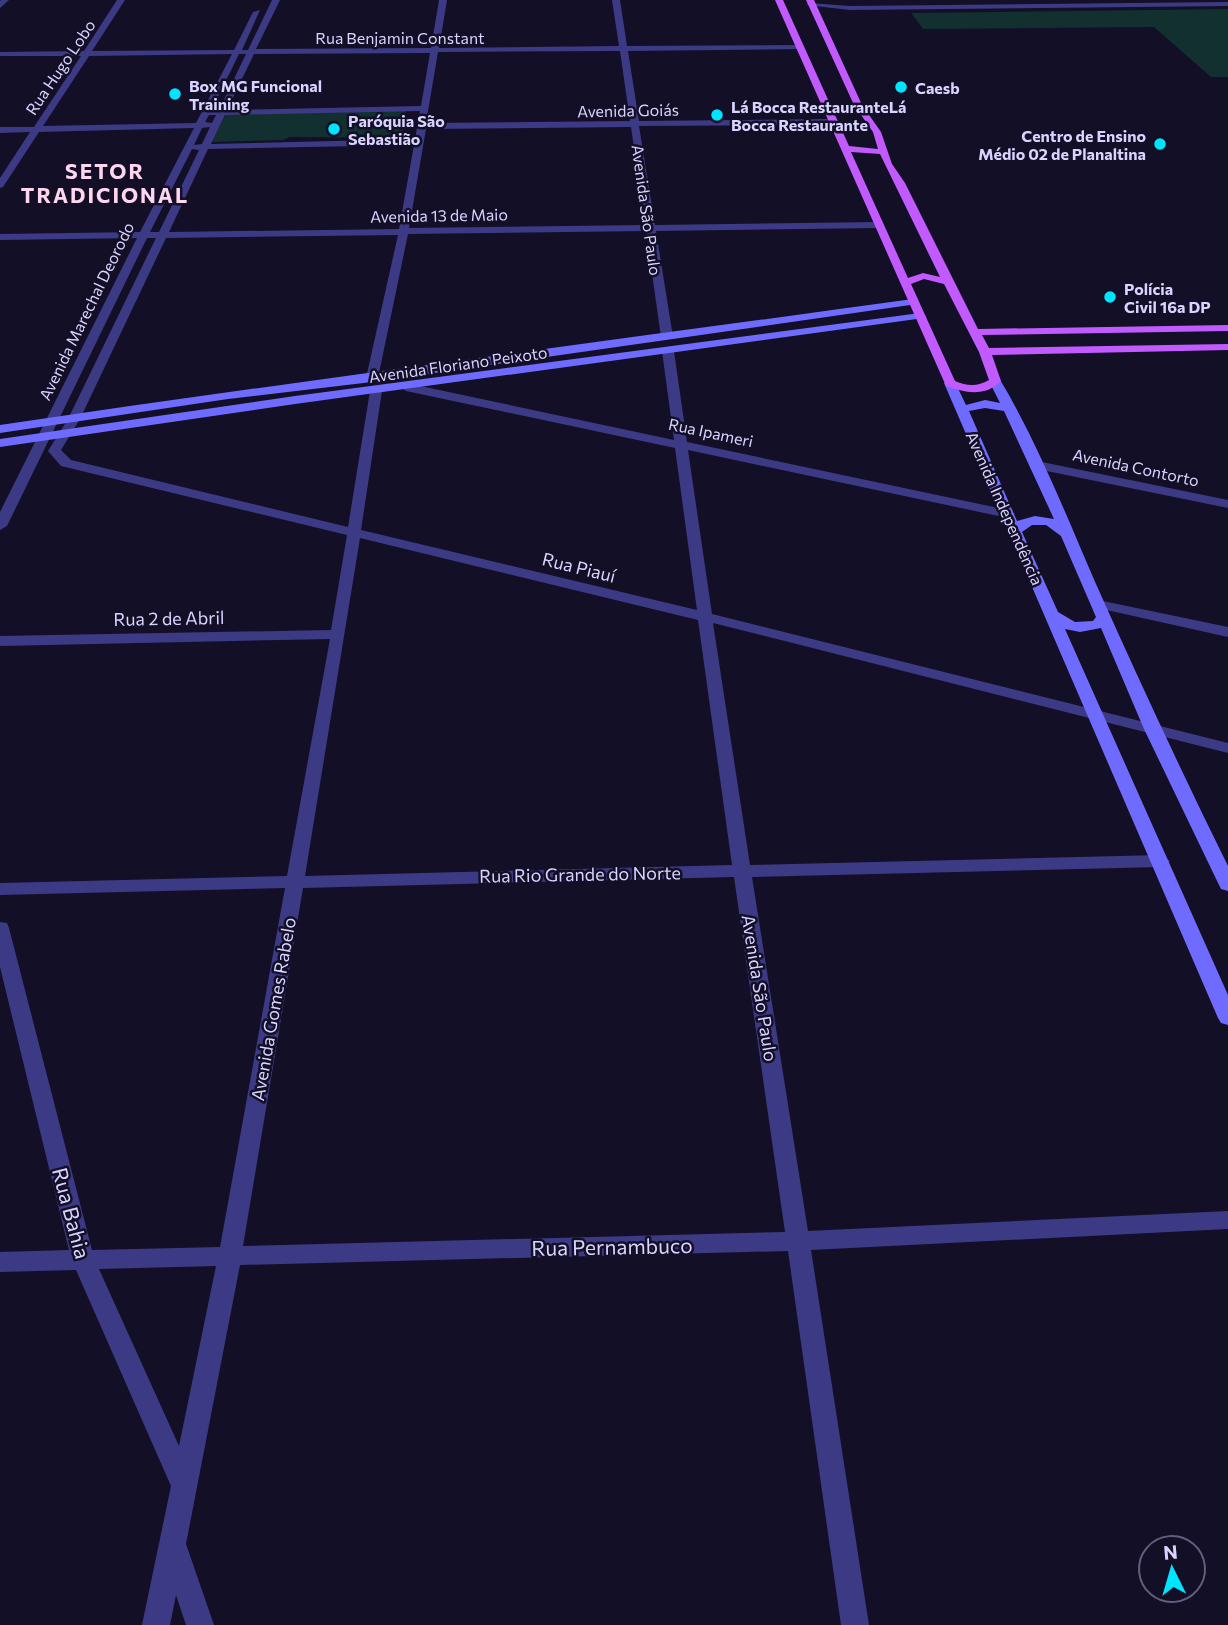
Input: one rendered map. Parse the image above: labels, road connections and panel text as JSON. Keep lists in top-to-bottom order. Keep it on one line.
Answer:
{"streets":{"main road":["Avenida Independência"],"street":["Rua Benjamin Constant","Rua Hugo Lobo","Avenida Goiás","Avenida São Paulo","Avenida 13 de Maio","Avenida Marechal Deorodo","Avenida Floriano Peixoto","Rua Ipameri","Avenida Contorto","Rua Piauí","Rua 2 de Abril","Rua Rio Grande do Norte","Avenida Gomes Rabelo","Rua Bahia","Rua Pernambuco"]},"crossings":[["Rua Benjamin Constant","Rua Hugo Lobo"],["Rua Benjamin Constant","Avenida São Paulo"],["Rua Benjamin Constant","Avenida Marechal Deorodo"],["Rua Benjamin Constant","Avenida Independência"],["Rua Benjamin Constant","Avenida Gomes Rabelo"],["Avenida Goiás","Avenida São Paulo"],["Avenida Goiás","Avenida Independência"],["Avenida Goiás","Avenida Gomes Rabelo"],["Avenida São Paulo","Avenida 13 de Maio"],["Avenida São Paulo","Avenida Floriano Peixoto"],["Avenida São Paulo","Rua Ipameri"],["Avenida São Paulo","Rua Piauí"],["Avenida São Paulo","Rua Rio Grande do Norte"],["Avenida São Paulo","Rua Pernambuco"],["Avenida 13 de Maio","Avenida Marechal Deorodo"],["Avenida 13 de Maio","Avenida Independência"],["Avenida 13 de Maio","Avenida Gomes Rabelo"],["Avenida Marechal Deorodo","Avenida Floriano Peixoto"],["Avenida Marechal Deorodo","Rua Piauí"],["Avenida Floriano Peixoto","Rua Ipameri"],["Avenida Floriano Peixoto","Avenida Independência"],["Avenida Floriano Peixoto","Avenida Gomes Rabelo"],["Rua Ipameri","Avenida Independência"],["Avenida Independência","Rua Piauí"],["Avenida Independência","Rua Rio Grande do Norte"],["Rua Piauí","Avenida Gomes Rabelo"],["Rua 2 de Abril","Avenida Gomes Rabelo"],["Rua Rio Grande do Norte","Avenida Gomes Rabelo"],["Avenida Gomes Rabelo","Rua Bahia"],["Avenida Gomes Rabelo","Rua Pernambuco"],["Rua Bahia","Rua Pernambuco"]],"districts":["SETOR TRADICIONAL"],"places":["Caesb","Box MG Funcional Training","Lá Bocca RestauranteLá Bocca Restaurante","Paróquia São Sebastião","Centro de Ensino Médio 02 de Planaltina","Polícia Civil 16a DP"],"north":"top"}
